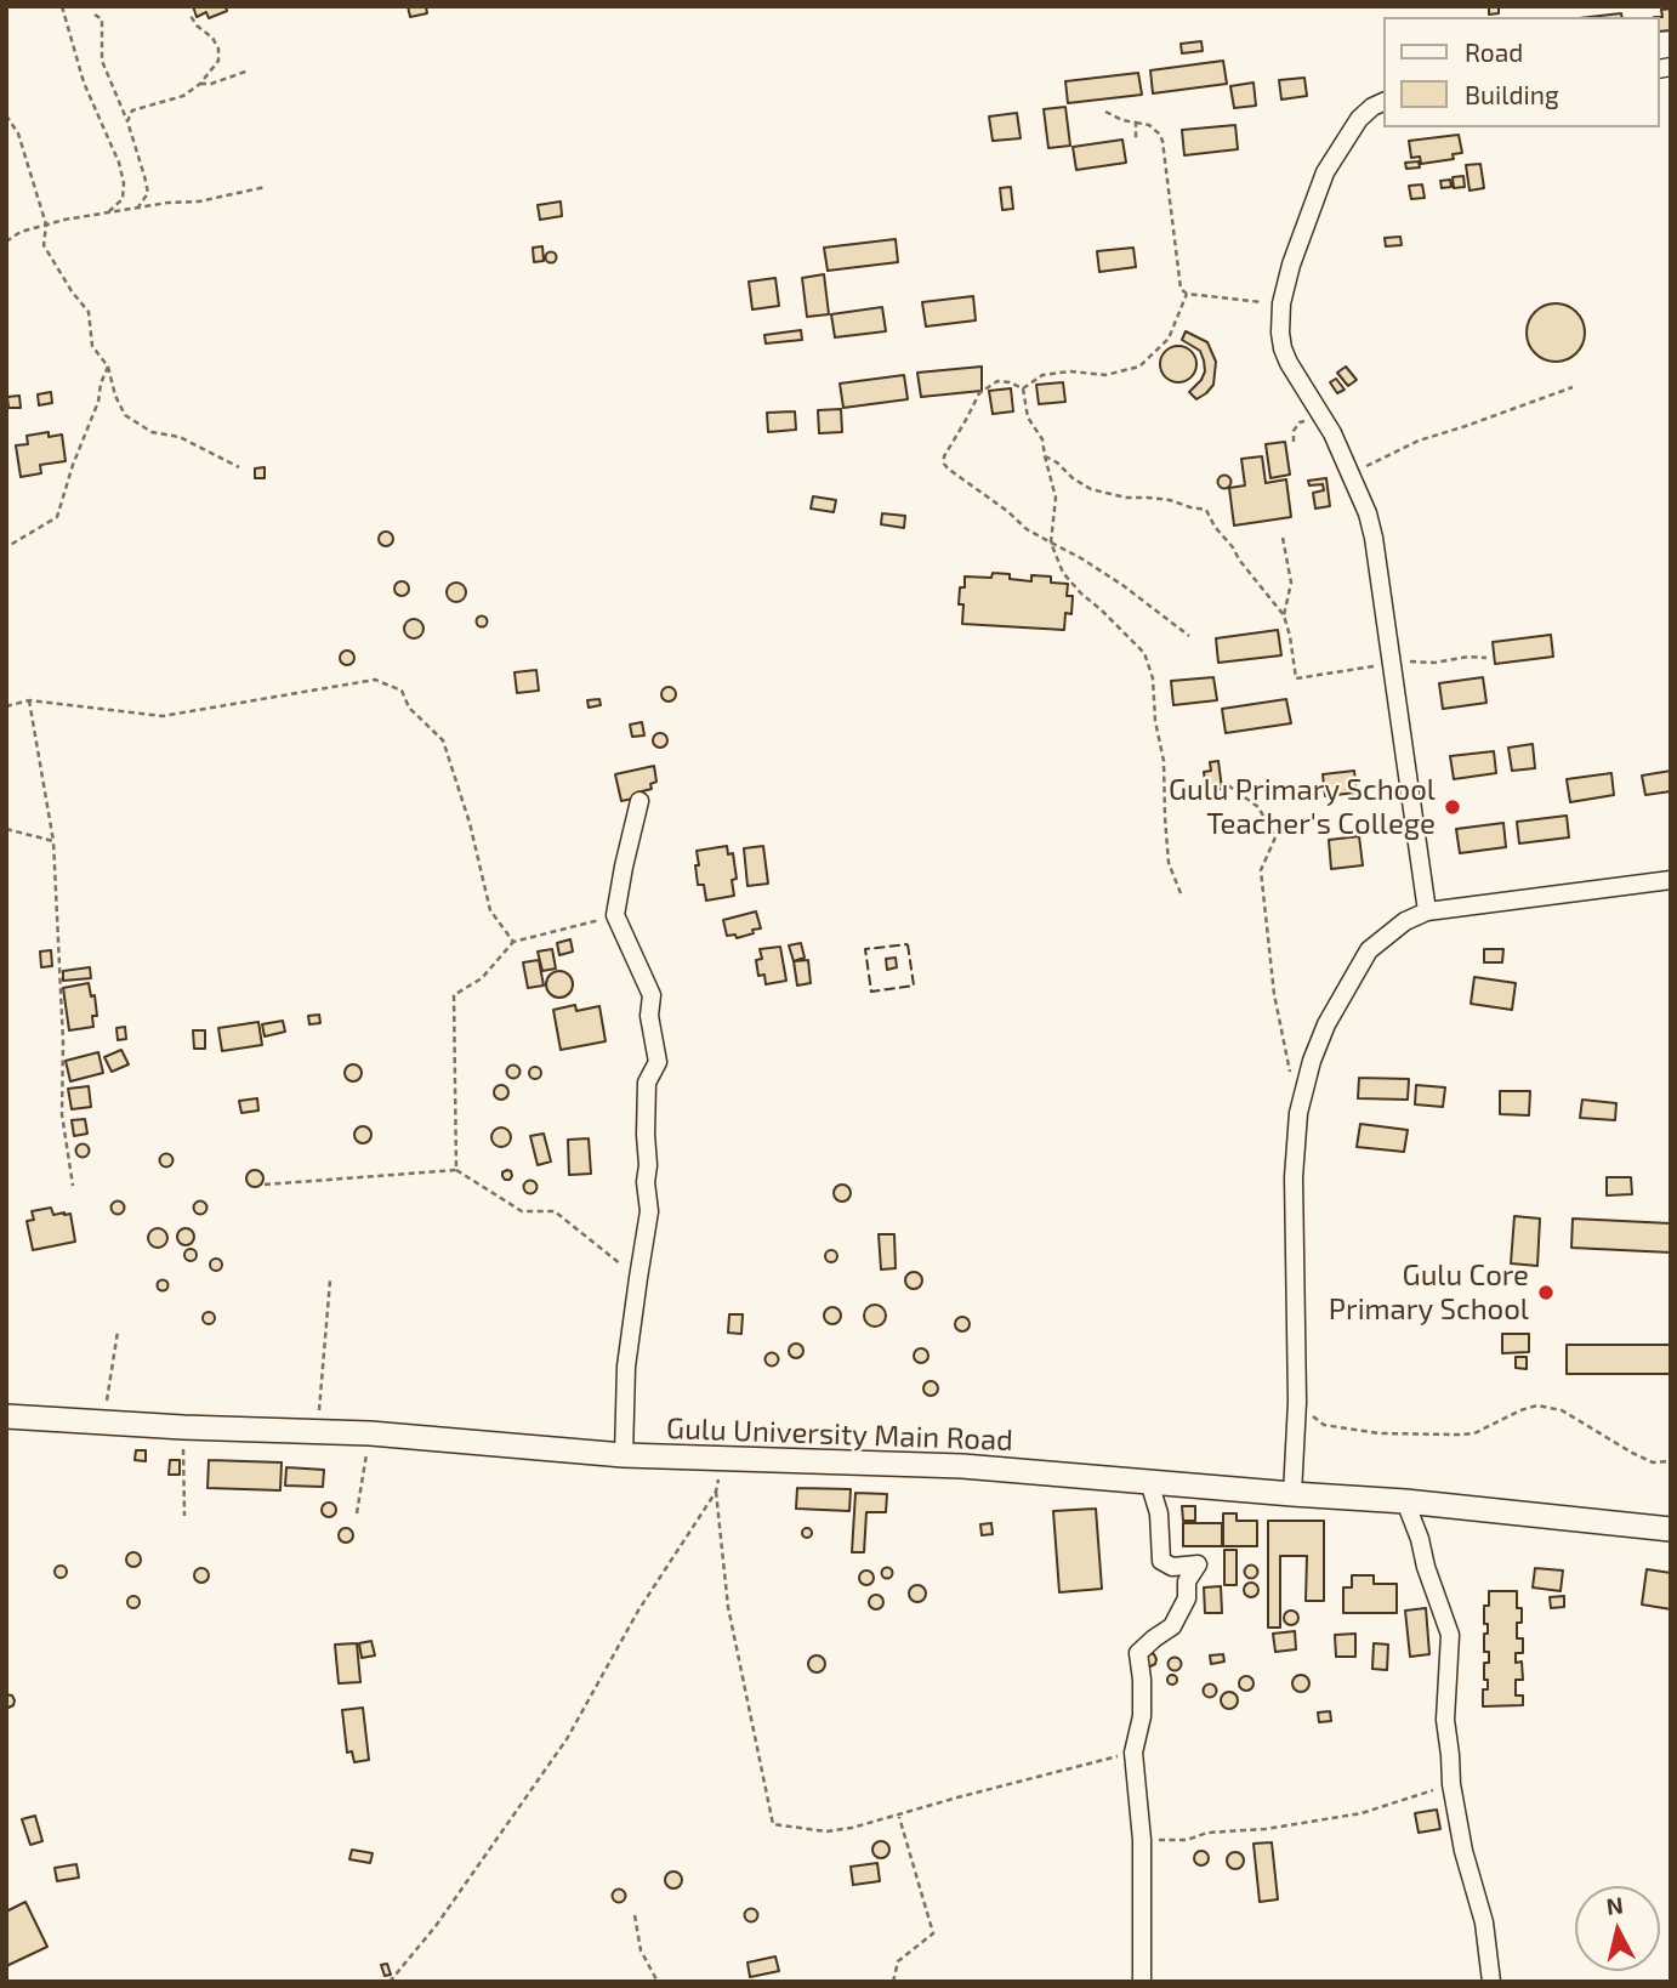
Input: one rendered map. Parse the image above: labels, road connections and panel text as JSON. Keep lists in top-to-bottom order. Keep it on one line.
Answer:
{"streets":{"street":["Gulu University Main Road"]},"places":["Gulu Primary School Teacher's College","Gulu Core Primary School"],"legend":["Road","Building"],"north":"top"}
